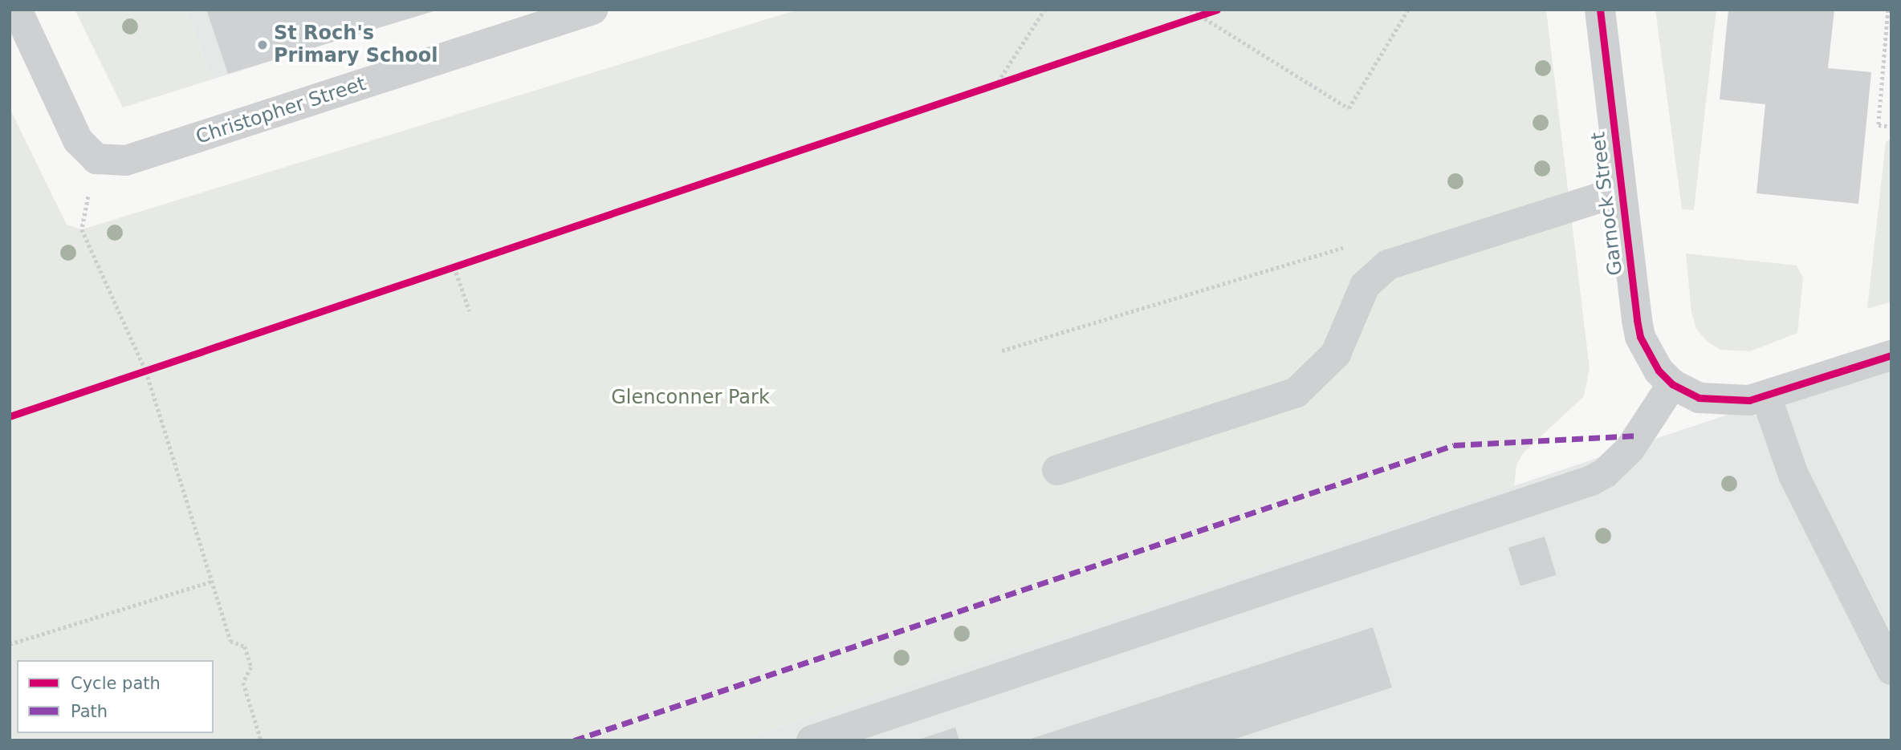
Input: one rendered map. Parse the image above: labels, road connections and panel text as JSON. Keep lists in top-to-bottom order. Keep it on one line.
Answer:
{"streets":{"street":["Christopher Street","Garnock Street"]},"parks":["Glenconner Park"],"places":["St Roch's Primary School"],"legend":["Cycle path","Path"]}
